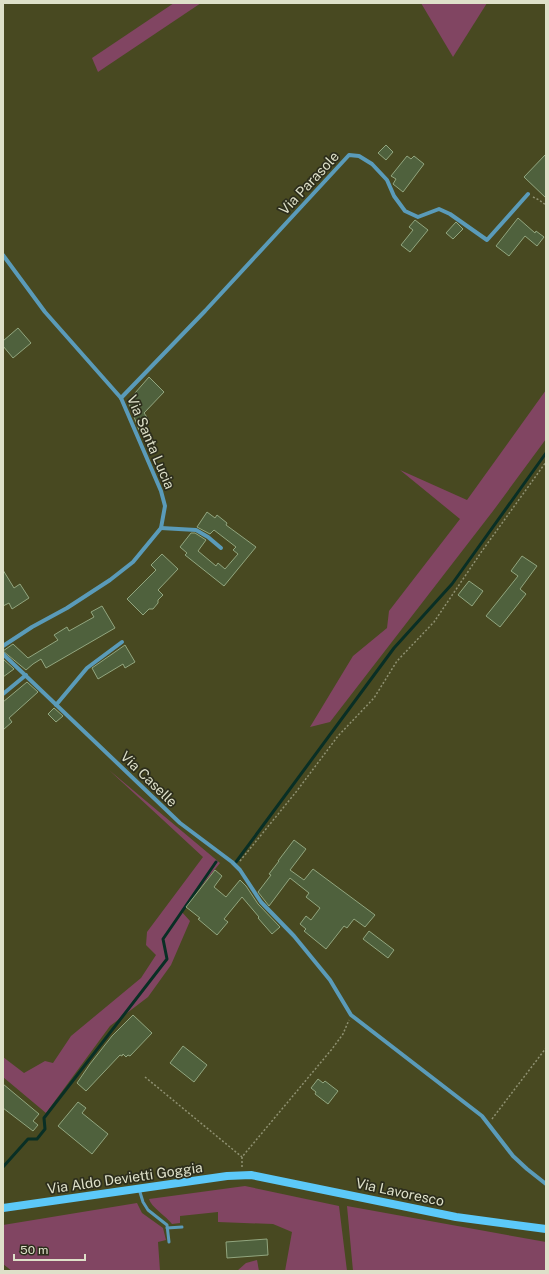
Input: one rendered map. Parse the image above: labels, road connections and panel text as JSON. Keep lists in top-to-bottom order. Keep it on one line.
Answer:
{"streets":{"street":["Via Parasole","Via Santa Lucia","Via Caselle","Via Aldo Devietti Goggia","Via Lavoresco"]},"crossings":[["Via Parasole","Via Santa Lucia"],["Via Aldo Devietti Goggia","Via Lavoresco"]],"scale_bar":"50 m"}
